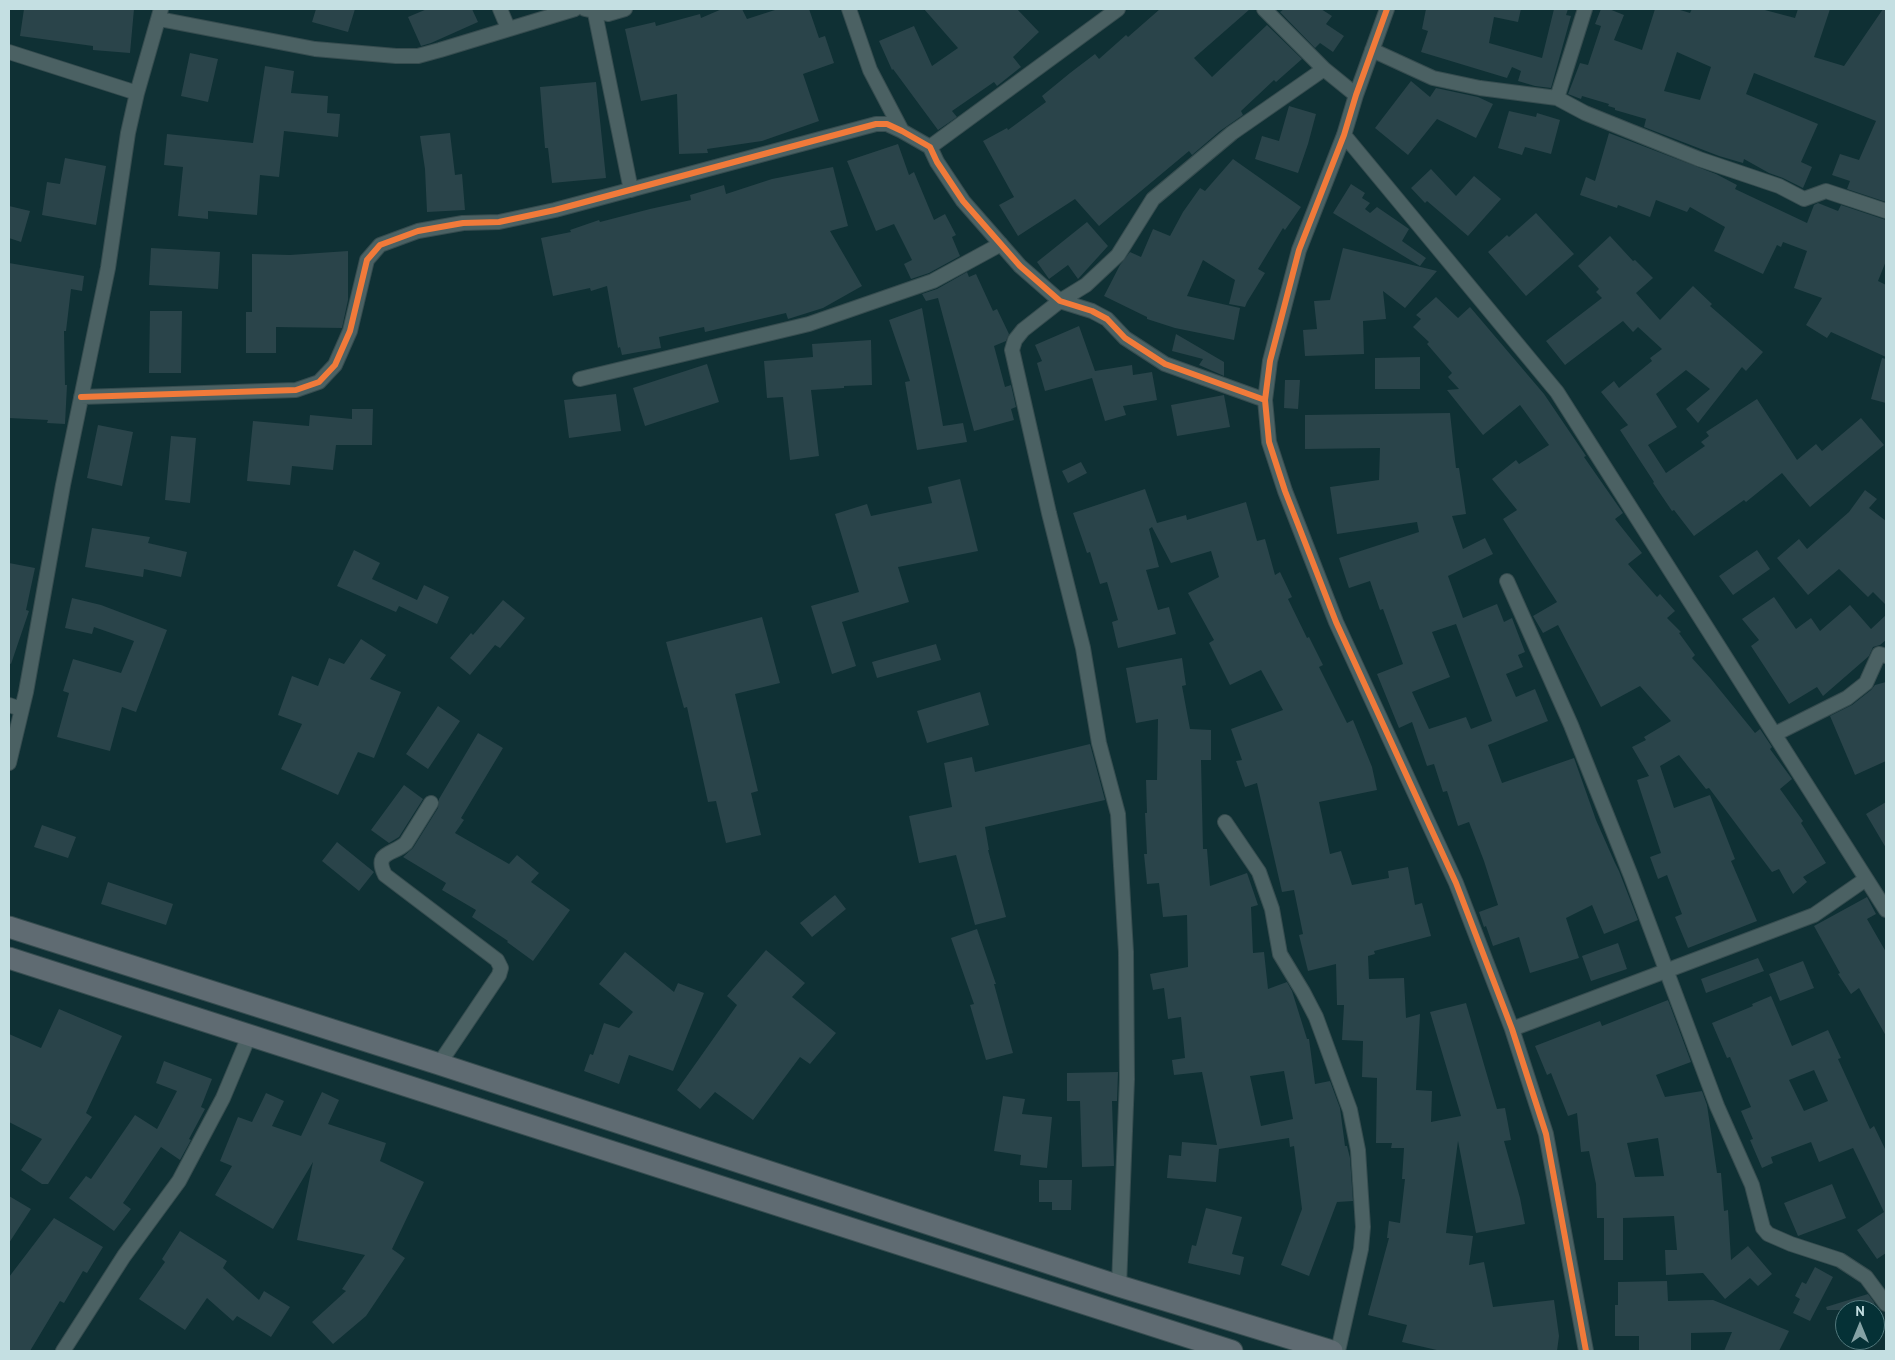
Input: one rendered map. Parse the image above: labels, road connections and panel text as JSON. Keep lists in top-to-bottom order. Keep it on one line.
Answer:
{"north":"top"}
